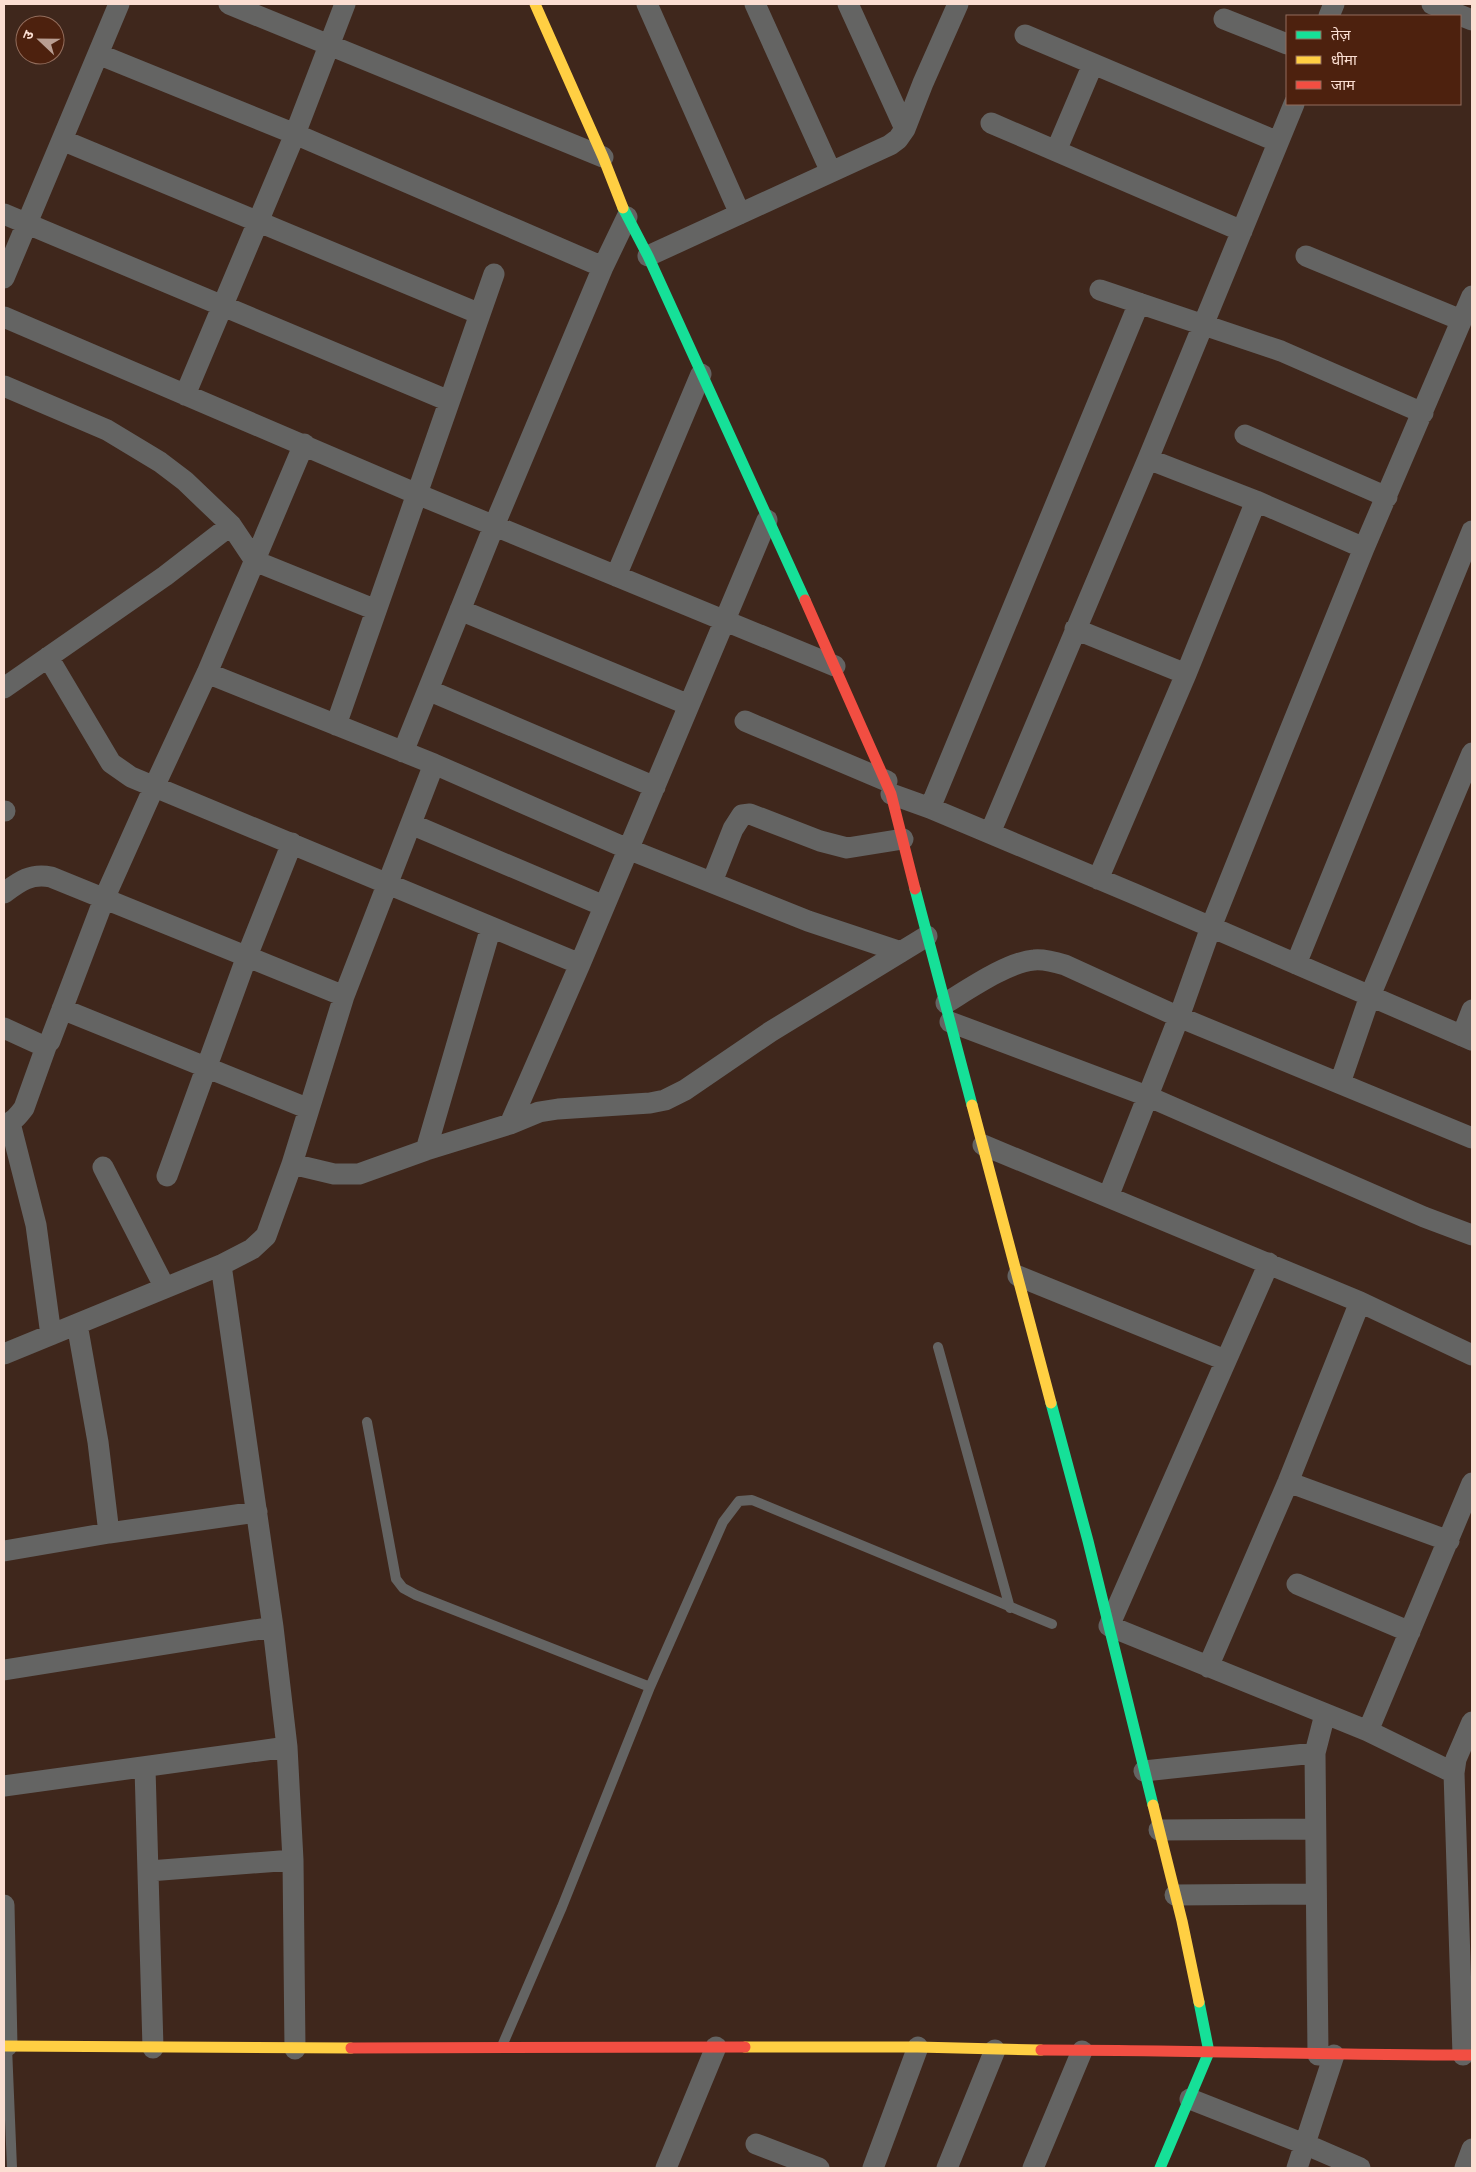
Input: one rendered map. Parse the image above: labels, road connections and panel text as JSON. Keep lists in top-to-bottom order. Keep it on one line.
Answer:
{"legend":["तेज़","धीमा","जाम"],"north":"left"}
